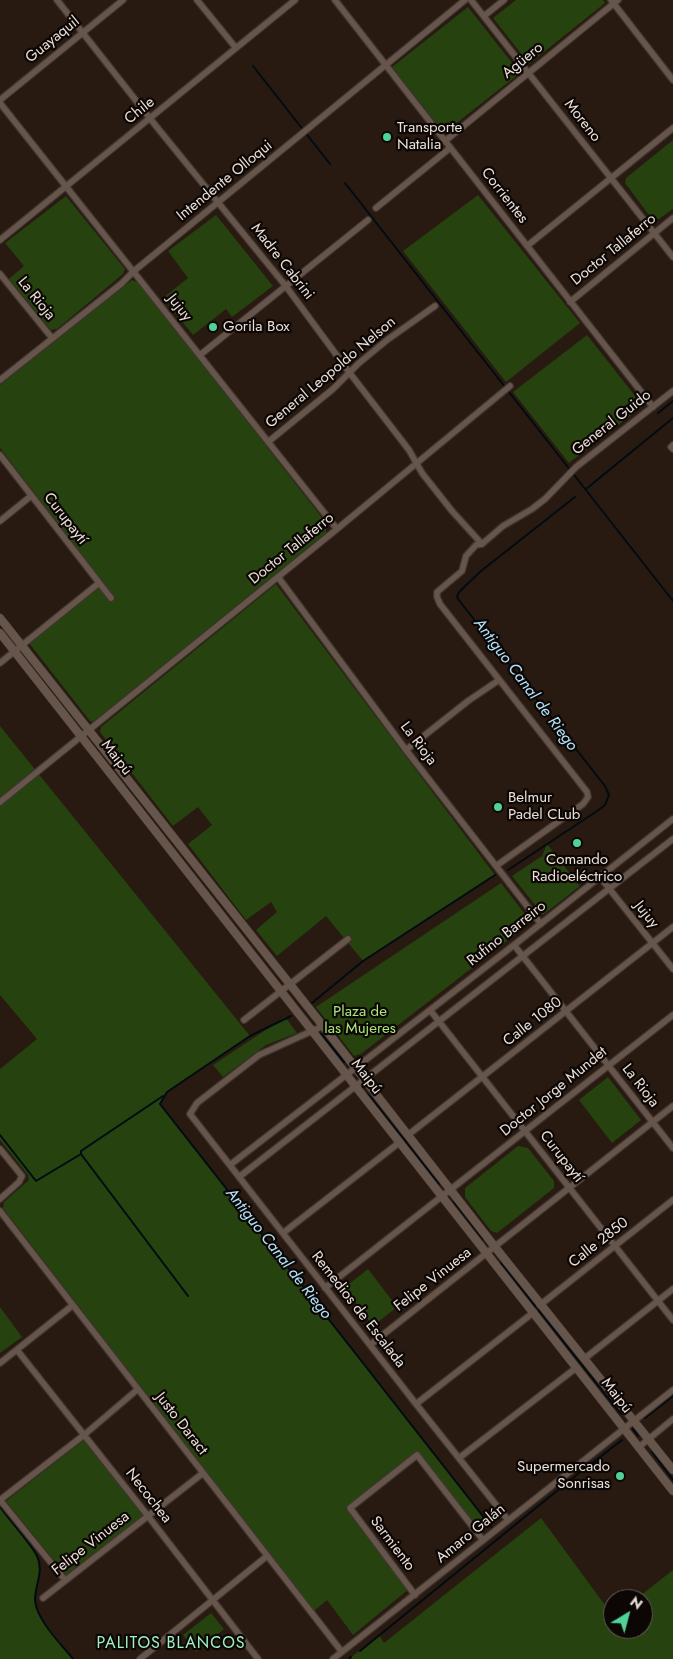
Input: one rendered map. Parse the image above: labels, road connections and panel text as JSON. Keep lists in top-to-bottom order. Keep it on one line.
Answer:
{"streets":{"street":["Guayaquil","Agüero","Chile","Moreno","Intendente Olloqui","Corrientes","Doctor Tallaferro","Madre Cabrini","La Rioja","Jujuy","General Leopoldo Nelson","General Guido","Curupaytí","Maipú","Rufino Barreiro","Calle 1080","Doctor Jorge Mundet","Calle 2850","Felipe Vinuesa","Remedios de Escalada","Justo Daract","Necochea","Amaro Galán","Sarmiento"]},"crossings":[["Guayaquil","Madre Cabrini"],["Guayaquil","Jujuy"],["Agüero","Moreno"],["Agüero","Corrientes"],["Chile","Madre Cabrini"],["Chile","Jujuy"],["Moreno","Doctor Tallaferro"],["Intendente Olloqui","Corrientes"],["Intendente Olloqui","Madre Cabrini"],["Intendente Olloqui","La Rioja"],["Intendente Olloqui","Jujuy"],["Corrientes","Doctor Tallaferro"],["Corrientes","General Guido"],["Doctor Tallaferro","Madre Cabrini"],["Doctor Tallaferro","La Rioja"],["Doctor Tallaferro","Jujuy"],["Doctor Tallaferro","Maipú"],["Madre Cabrini","General Leopoldo Nelson"],["Madre Cabrini","General Guido"],["La Rioja","Rufino Barreiro"],["La Rioja","Calle 1080"],["La Rioja","Doctor Jorge Mundet"],["La Rioja","Felipe Vinuesa"],["Jujuy","General Leopoldo Nelson"],["Jujuy","Rufino Barreiro"],["Jujuy","Calle 1080"],["Curupaytí","Rufino Barreiro"],["Curupaytí","Calle 1080"],["Curupaytí","Doctor Jorge Mundet"],["Curupaytí","Calle 2850"],["Curupaytí","Felipe Vinuesa"],["Maipú","Rufino Barreiro"],["Maipú","Calle 1080"],["Maipú","Doctor Jorge Mundet"],["Maipú","Calle 2850"],["Maipú","Felipe Vinuesa"],["Maipú","Remedios de Escalada"],["Maipú","Amaro Galán"],["Felipe Vinuesa","Remedios de Escalada"],["Felipe Vinuesa","Justo Daract"],["Felipe Vinuesa","Necochea"],["Remedios de Escalada","Amaro Galán"],["Justo Daract","Amaro Galán"],["Amaro Galán","Sarmiento"]],"districts":["PALITOS BLANCOS"],"water":["Antiguo Canal de Riego"],"parks":["Plaza de las Mujeres"],"places":["Transporte Natalia","Gorila Box","Belmur Padel CLub","Comando Radioeléctrico","Supermercado Sonrisas"],"north":"top right"}
